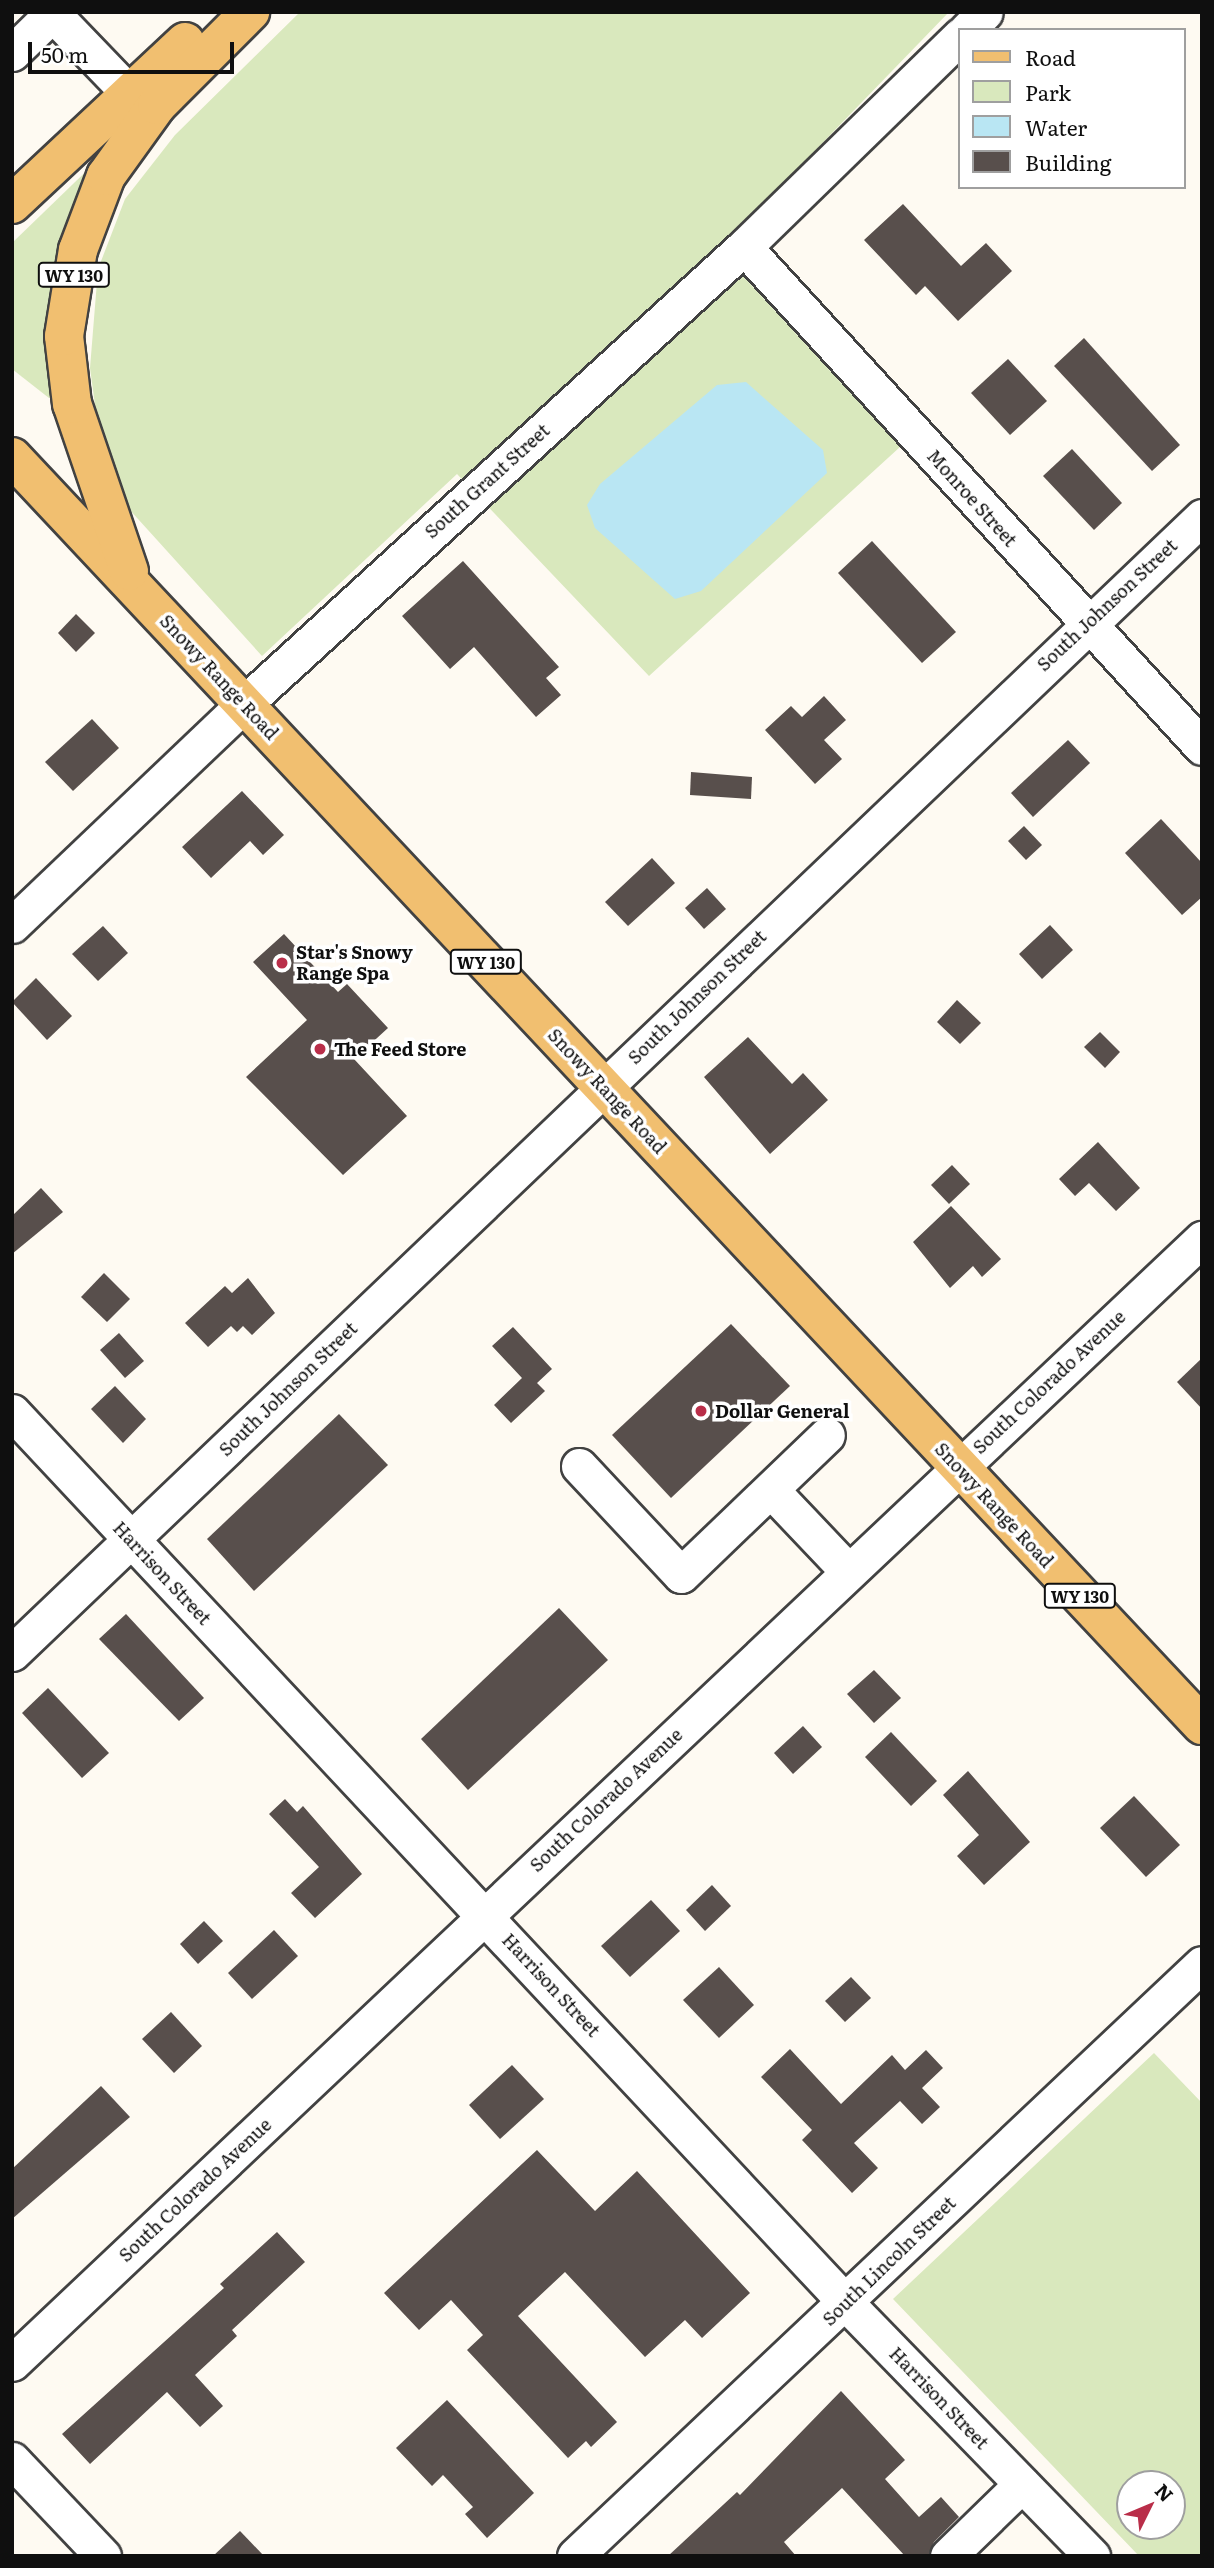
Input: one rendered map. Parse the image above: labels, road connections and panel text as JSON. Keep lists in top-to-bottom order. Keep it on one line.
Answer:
{"streets":{"main road":["WY 130","Snowy Range Road"],"street":["South Grant Street","Monroe Street","South Johnson Street","South Colorado Avenue","Harrison Street","South Lincoln Street"]},"crossings":[["WY 130","Snowy Range Road"],["South Grant Street","Monroe Street"],["South Grant Street","Snowy Range Road"],["Monroe Street","South Johnson Street"],["South Johnson Street","Snowy Range Road"],["South Johnson Street","Harrison Street"],["Snowy Range Road","South Colorado Avenue"],["South Colorado Avenue","Harrison Street"],["Harrison Street","South Lincoln Street"]],"places":["Star's Snowy Range Spa","The Feed Store","Dollar General"],"legend":["Road","Park","Water","Building"],"scale_bar":"50 m","north":"top right"}
